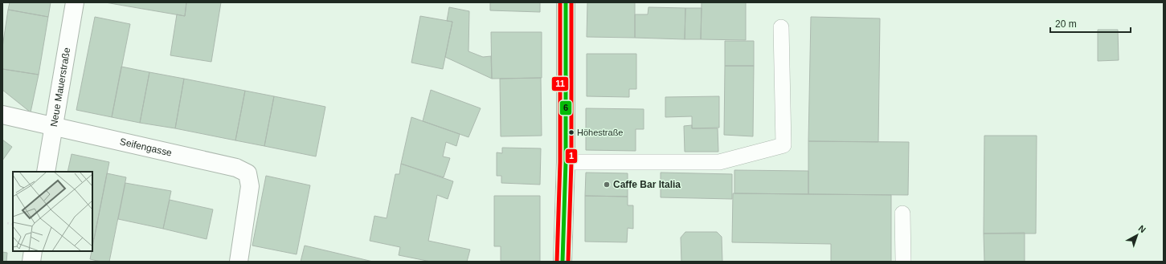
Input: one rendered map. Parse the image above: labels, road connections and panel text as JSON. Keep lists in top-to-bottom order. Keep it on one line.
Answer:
{"streets":{"street":["Neue Mauerstraße","Seifengasse"]},"crossings":[["Neue Mauerstraße","Seifengasse"]],"places":["Höhestraße","Caffe Bar Italia"],"lines":["transit line 6","transit line 1","transit line 11"],"scale_bar":"20 m","north":"top right"}
